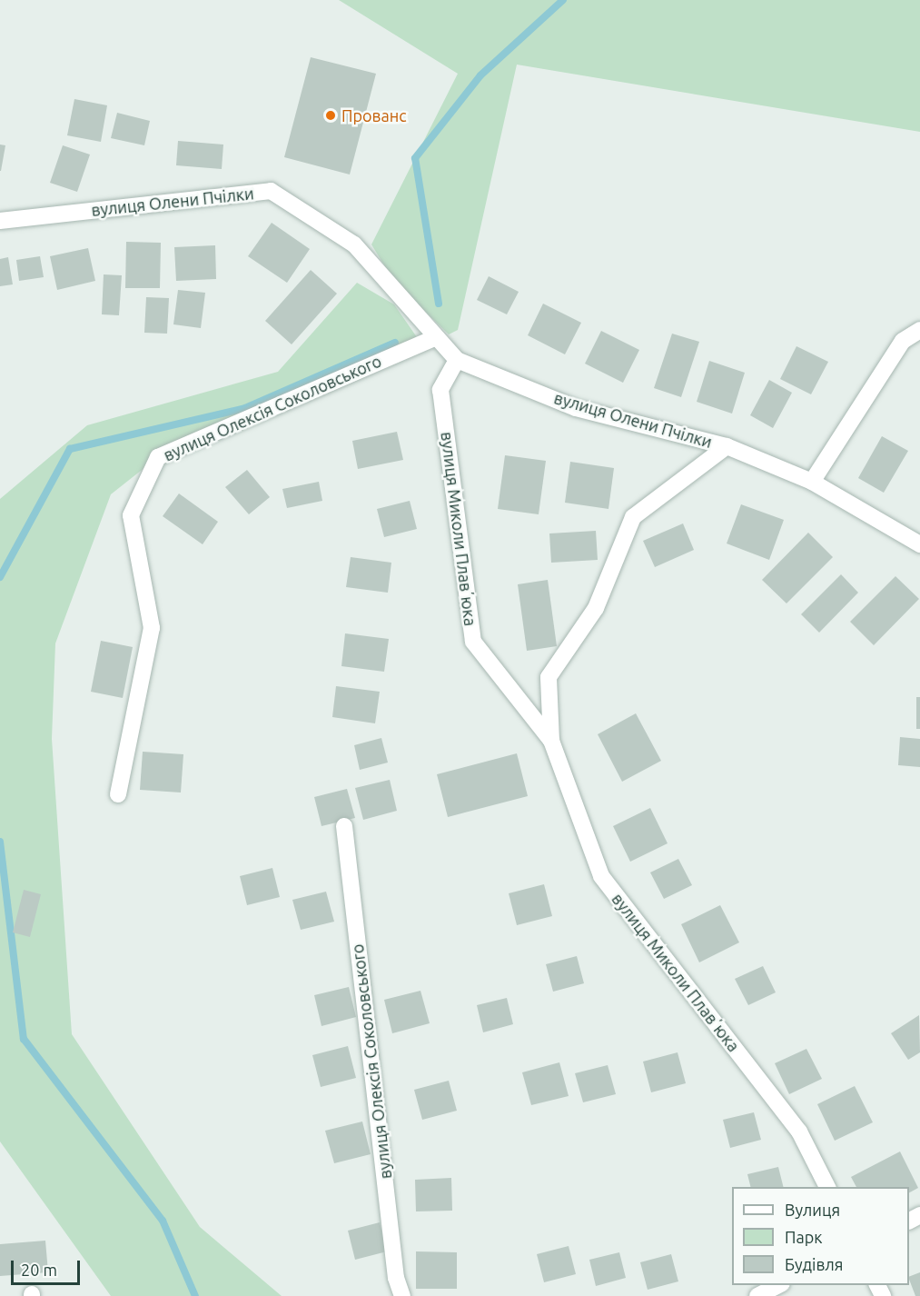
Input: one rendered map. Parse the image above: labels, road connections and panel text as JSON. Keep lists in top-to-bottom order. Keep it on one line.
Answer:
{"streets":{"street":["вулиця Олени Пчілки","вулиця Олексія Соколовського","вулиця Миколи Плавʼюка"]},"crossings":[["вулиця Олени Пчілки","вулиця Олексія Соколовського"],["вулиця Олени Пчілки","вулиця Миколи Плавʼюка"]],"places":["Прованс"],"legend":["Вулиця","Парк","Будівля"],"scale_bar":"20 m"}
